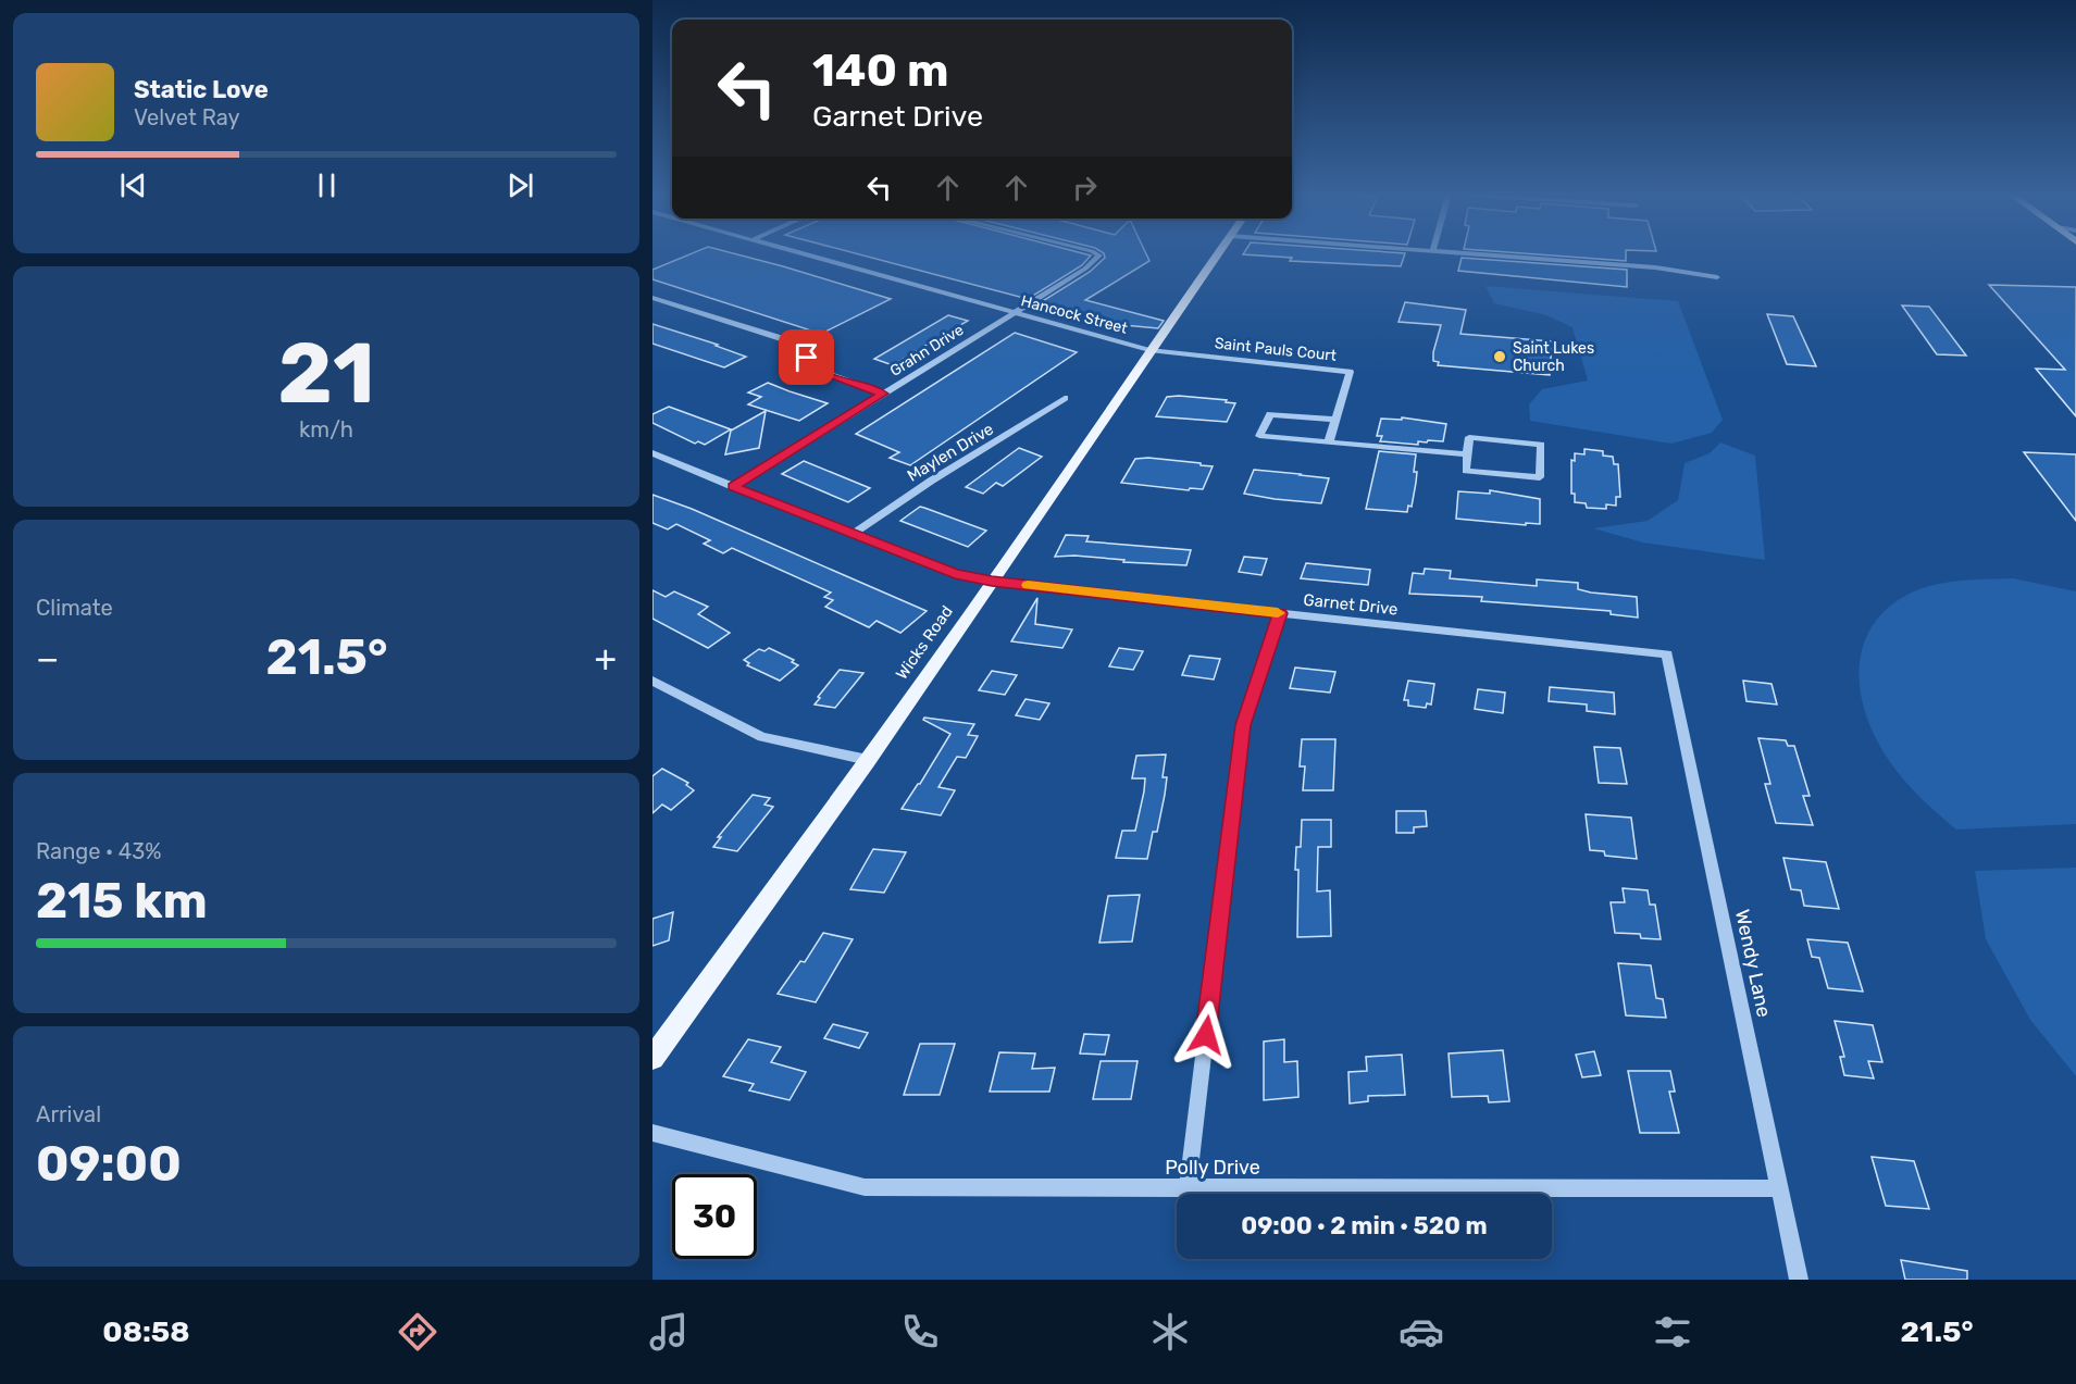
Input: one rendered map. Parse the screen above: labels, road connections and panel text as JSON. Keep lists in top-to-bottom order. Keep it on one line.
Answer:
{"streets":{"main road":["Wicks Road"],"street":["Hancock Street","Saint Pauls Court","Grahn Drive","Maylen Drive","Garnet Drive","Wendy Lane","Polly Drive"]},"crossings":[["Hancock Street","Saint Pauls Court"],["Hancock Street","Grahn Drive"],["Hancock Street","Wicks Road"],["Saint Pauls Court","Wicks Road"],["Grahn Drive","Garnet Drive"],["Maylen Drive","Garnet Drive"],["Garnet Drive","Wicks Road"],["Garnet Drive","Wendy Lane"],["Wendy Lane","Polly Drive"]],"places":["Saint Lukes Church"],"page":{"turn":["140 m","Garnet Drive"],"song":["Static Love","Velvet Ray"],"tile":[["21","km/h"],"Climate",["Range · 43%","215 km"],["Arrival","09:00"]],"heat":["−","21.5°","+"],"limit":"30","trip":"09:00 · 2 min · 520 m","tabs":["08:58","21.5°"]}}
